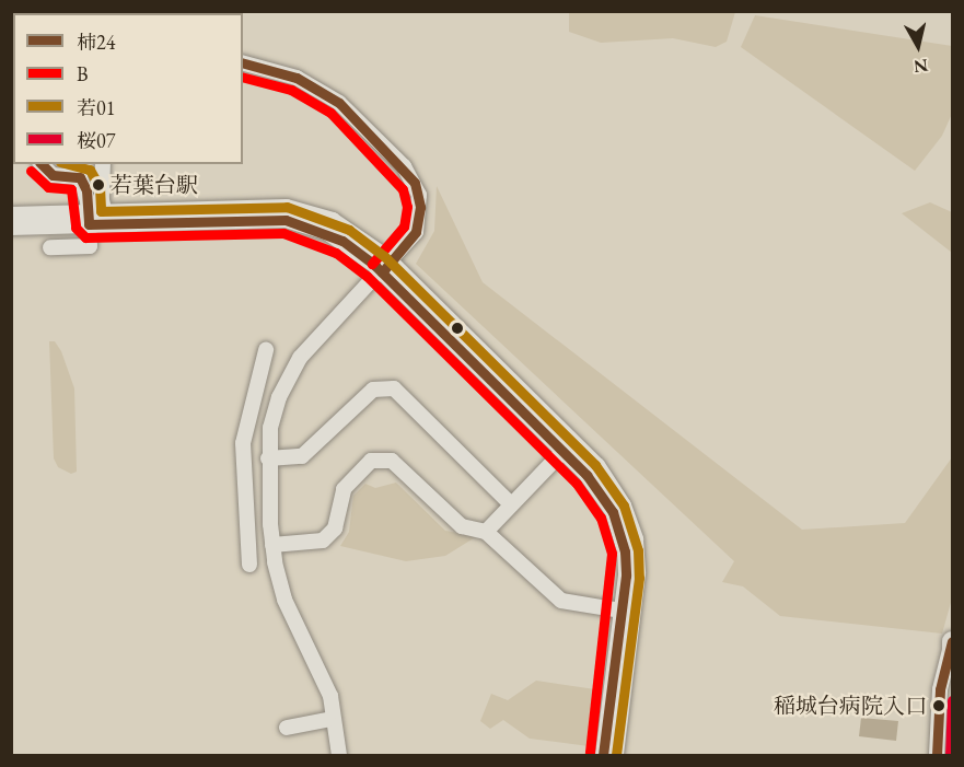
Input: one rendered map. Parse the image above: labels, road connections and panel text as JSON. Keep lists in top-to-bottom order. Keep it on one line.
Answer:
{"places":["若葉台駅","稲城台病院入口"],"lines":["transit line 柿24","transit line B","transit line 若01","transit line 桜07"],"legend":["柿24","B","若01","桜07"],"north":"bottom"}
